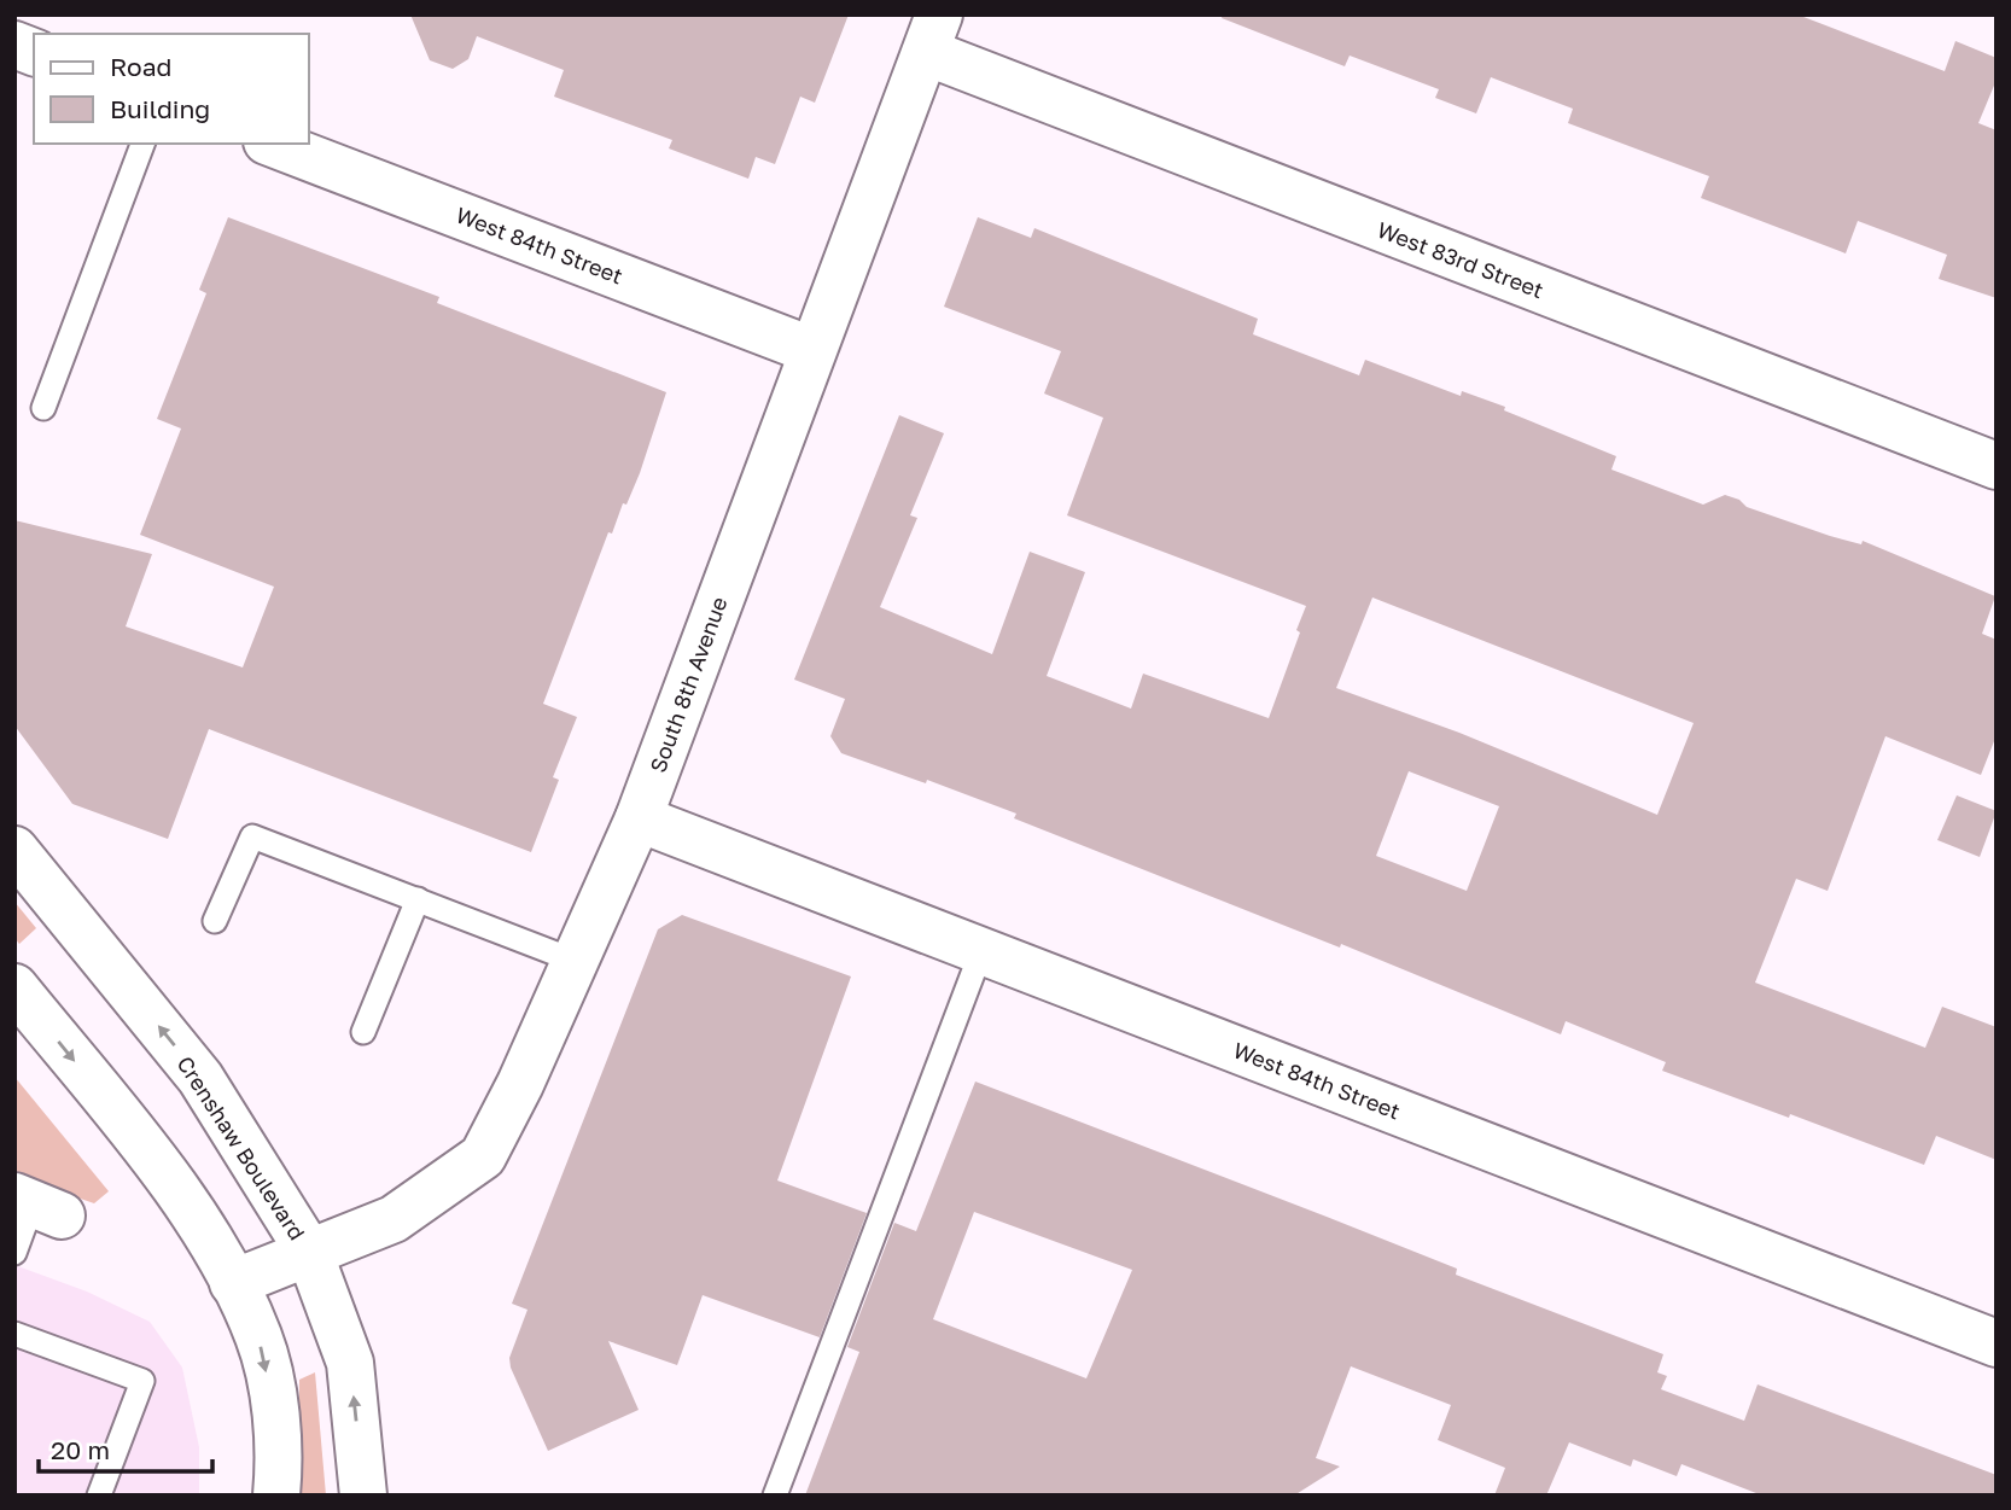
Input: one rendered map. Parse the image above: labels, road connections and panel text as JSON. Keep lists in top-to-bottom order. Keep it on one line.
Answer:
{"streets":{"street":["West 84th Street","West 83rd Street","South 8th Avenue","Crenshaw Boulevard"]},"crossings":[["West 84th Street","South 8th Avenue"],["West 83rd Street","South 8th Avenue"],["South 8th Avenue","Crenshaw Boulevard"]],"legend":["Road","Building"],"scale_bar":"20 m"}
